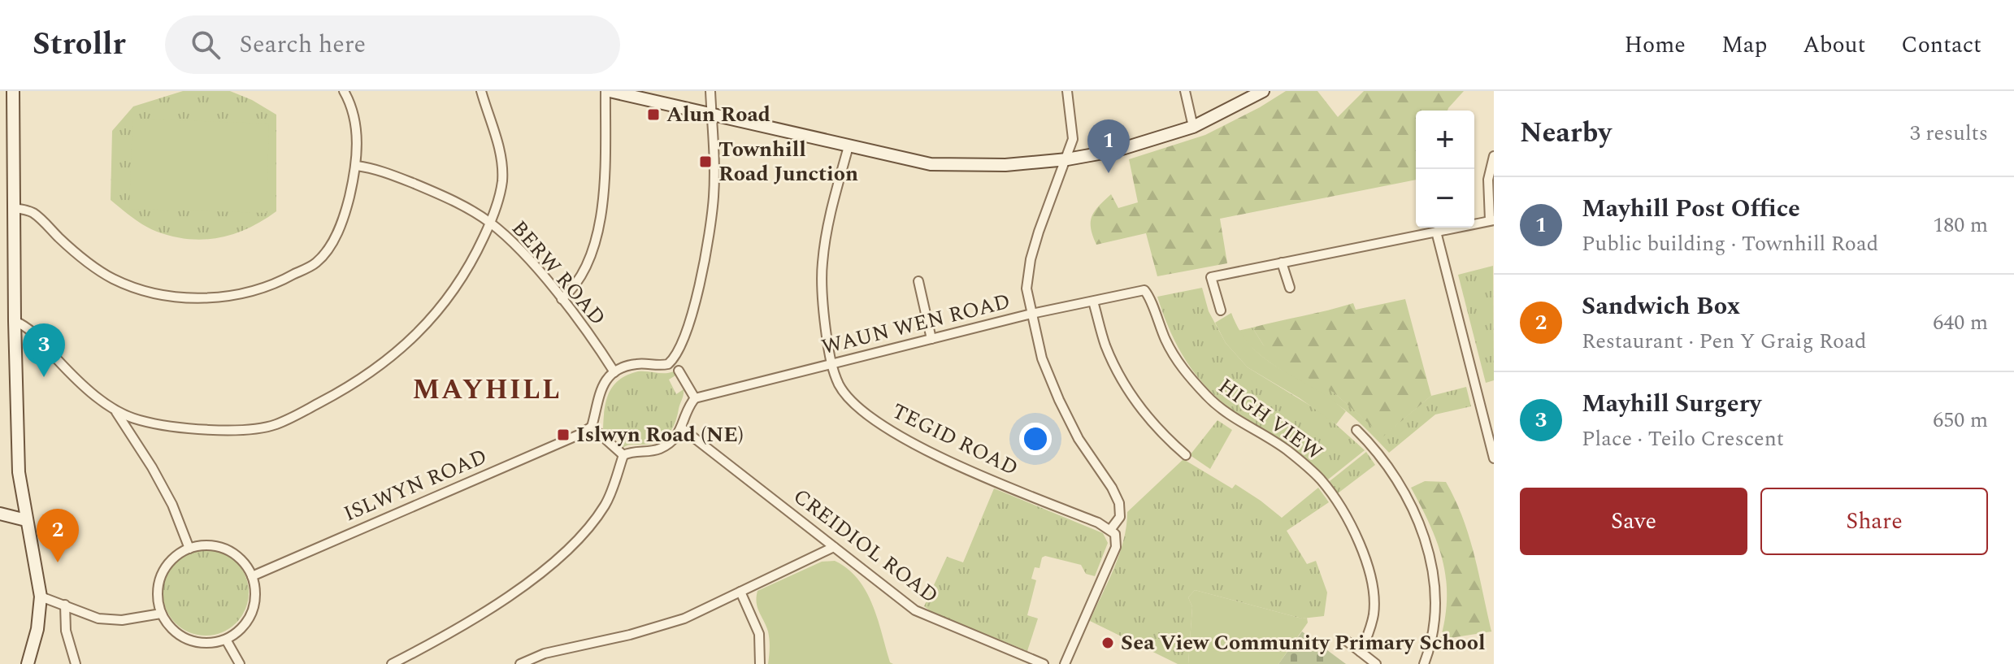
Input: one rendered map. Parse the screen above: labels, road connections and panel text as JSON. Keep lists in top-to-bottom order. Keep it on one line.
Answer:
{"streets":{"street":["BERW ROAD","WAUN WEN ROAD","HIGH VIEW","TEGID ROAD","ISLWYN ROAD","CREIDIOL ROAD"]},"crossings":[["WAUN WEN ROAD","HIGH VIEW"],["WAUN WEN ROAD","TEGID ROAD"]],"districts":["MAYHILL"],"places":{"transit":["Alun Road","Townhill Road Junction","Islwyn Road (NE)"],"other":["Sea View Community Primary School"]},"page":{"header":"Strollr","search":"Search here","nav":["Home","Map","About","Contact"],"heading":["Nearby","3 results"],"map_buttons":["+","−"],"pins":["1","3","2"],"list":[{"mark":"1","name":"Mayhill Post Office","note":"Public building · Townhill Road","value":"180 m"},{"mark":"2","name":"Sandwich Box","note":"Restaurant · Pen Y Graig Road","value":"640 m"},{"mark":"3","name":"Mayhill Surgery","note":"Place · Teilo Crescent","value":"650 m"}],"buttons":["Save","Share"]}}
